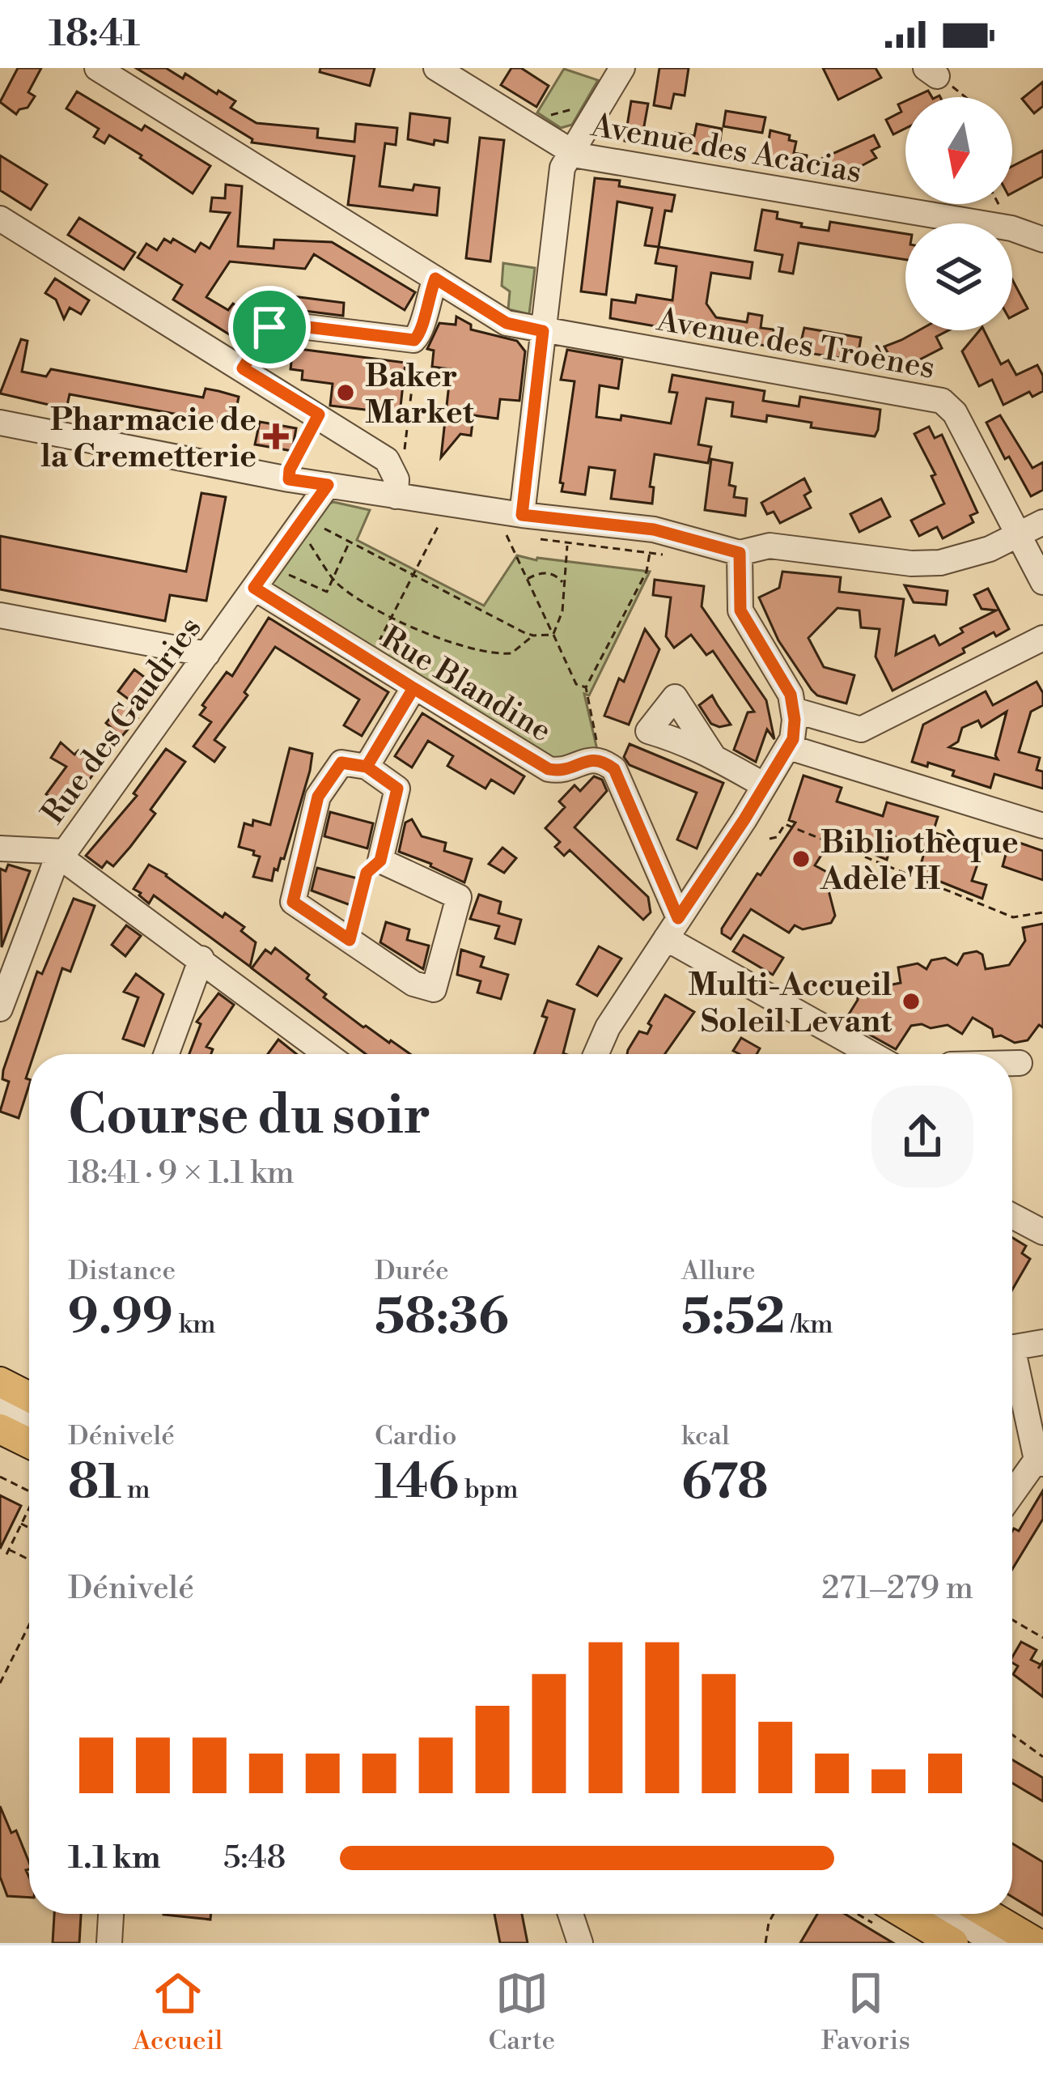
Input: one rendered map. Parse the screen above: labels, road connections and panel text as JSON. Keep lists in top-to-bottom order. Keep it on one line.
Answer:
{"streets":{"street":["Avenue des Acacias","Avenue des Troènes","Rue Blandine","Rue des Gaudries"]},"crossings":[["Rue Blandine","Rue des Gaudries"]],"places":{"other":["Baker Market","Bibliothèque Adèle'H","Multi-Accueil Soleil Levant"],"health":["Pharmacie de la Cremetterie"]},"north":"bottom","page":{"status":"18:41","heading":["Course du soir","18:41 · 9 × 1.1 km"],"stats":[["Distance","9.99 km"],["Durée","58:36"],["Allure","5:52 /km"],["Dénivelé","81 m"],["Cardio","146 bpm"],["kcal","678"]],"chart":["Dénivelé","271–279 m"],"list":[{"name":"1.1 km","note":"5:48"}],"tabs":["Accueil","Carte","Favoris"]}}
